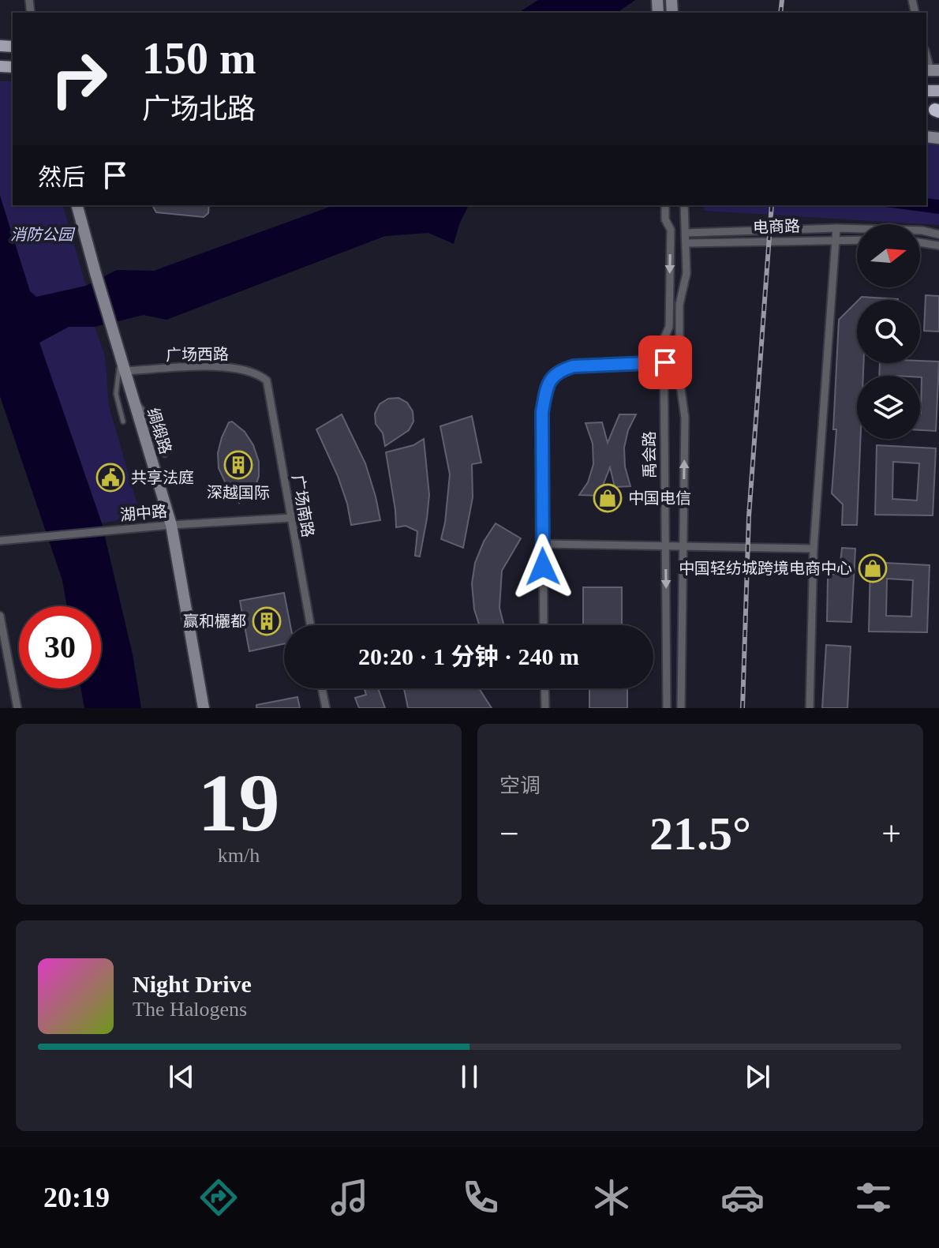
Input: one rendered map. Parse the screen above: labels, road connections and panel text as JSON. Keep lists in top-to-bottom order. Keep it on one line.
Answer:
{"streets":{"street":["电商路","广场西路","绸缎路","禹会路","广场南路","湖中路"]},"crossings":[["广场西路","绸缎路"],["广场西路","广场南路"],["绸缎路","湖中路"],["广场南路","湖中路"]],"parks":["消防公园"],"places":{"building":["深越国际","赢和欐都"],"public building":["共享法庭"],"shop":["中国电信","中国轻纺城跨境电商中心"]},"north":"right","page":{"turn":["150 m","广场北路"],"then":"然后","limit":"30","trip":"20:20 · 1 分钟 · 240 m","tile":[["19","km/h"],"空调"],"heat":["−","21.5°","+"],"song":["Night Drive","The Halogens"],"tabs":"20:19"}}
